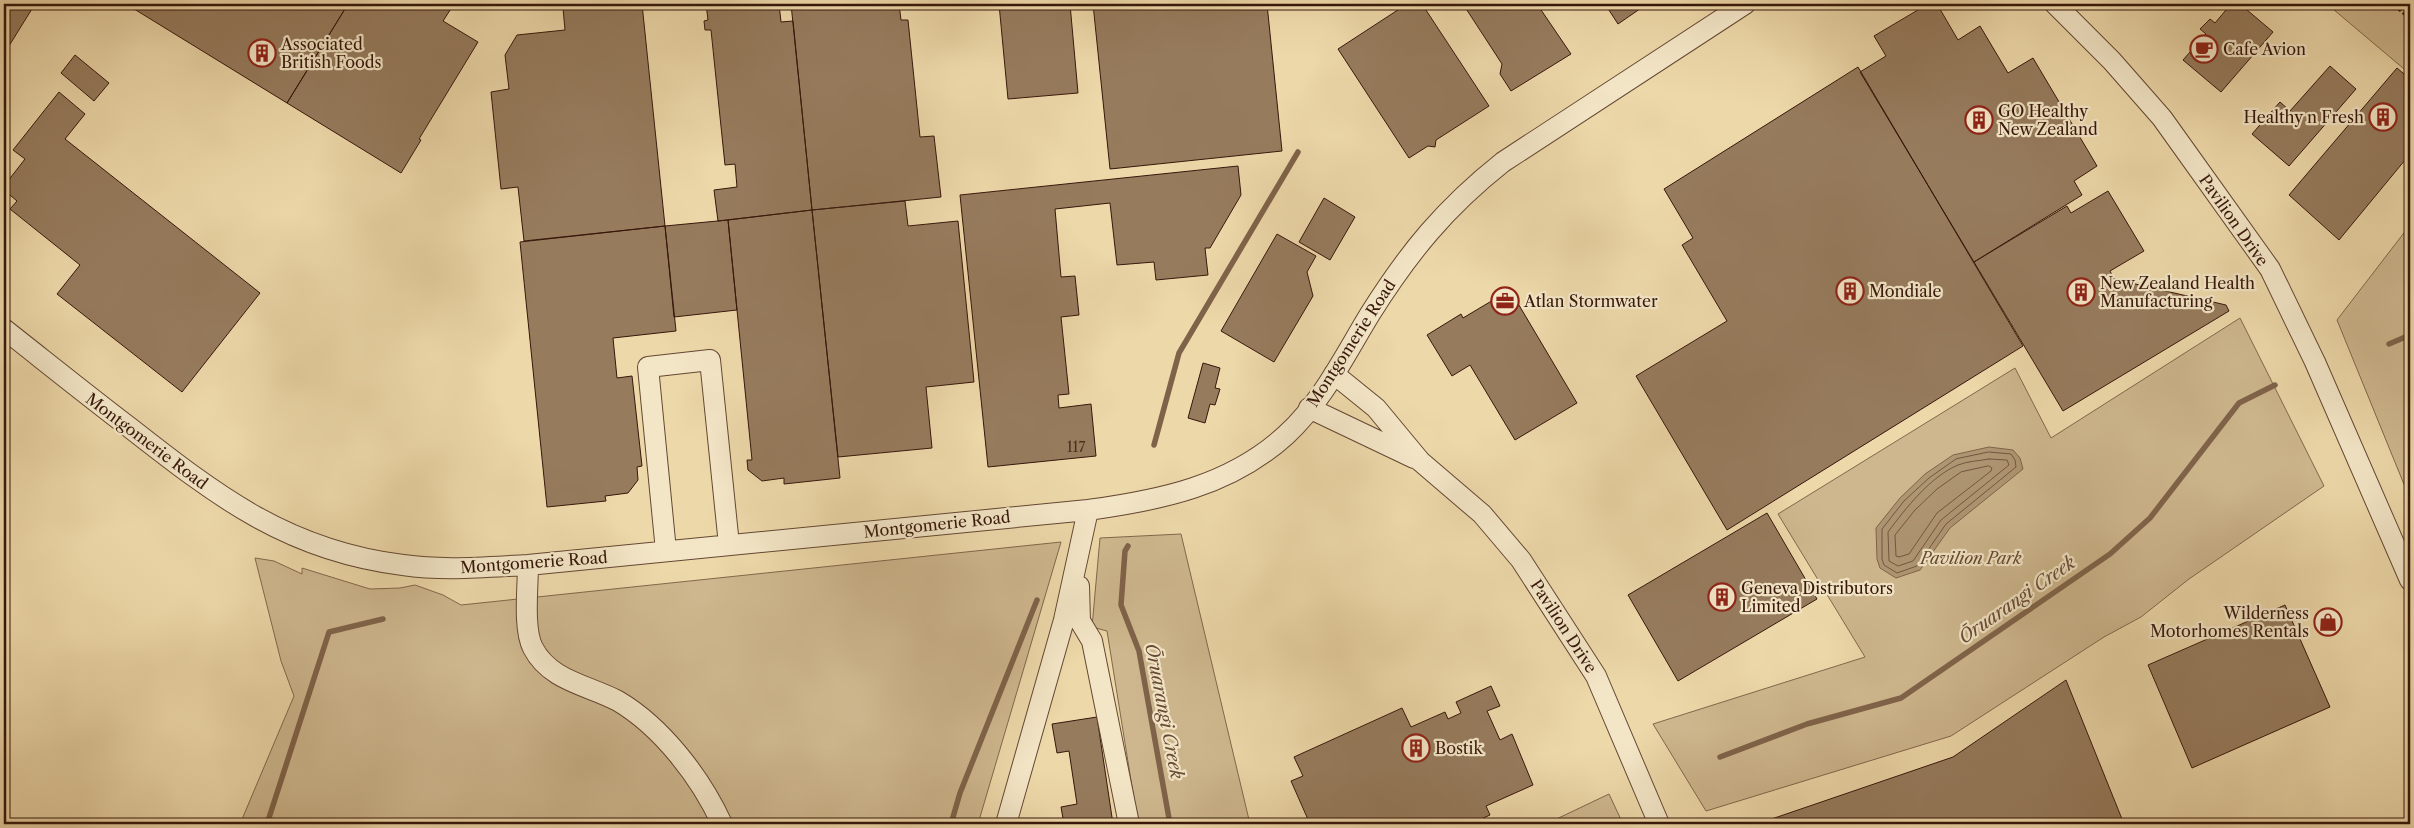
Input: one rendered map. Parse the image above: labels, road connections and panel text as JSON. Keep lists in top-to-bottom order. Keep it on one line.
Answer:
{"streets":{"street":["Pavilion Drive","Montgomerie Road"]},"crossings":[["Pavilion Drive","Montgomerie Road"]],"water":["Ōruarangi Creek"],"parks":["Pavilion Park"],"places":{"cafe":["Cafe Avion"],"building":["Associated British Foods","Healthy n Fresh","GO Healthy New Zealand","Mondiale","New Zealand Health Manufacturing","Geneva Distributors Limited","Bostik"],"office":["Atlan Stormwater"],"shop":["Wilderness Motorhomes Rentals"]},"house_numbers":["117"]}
